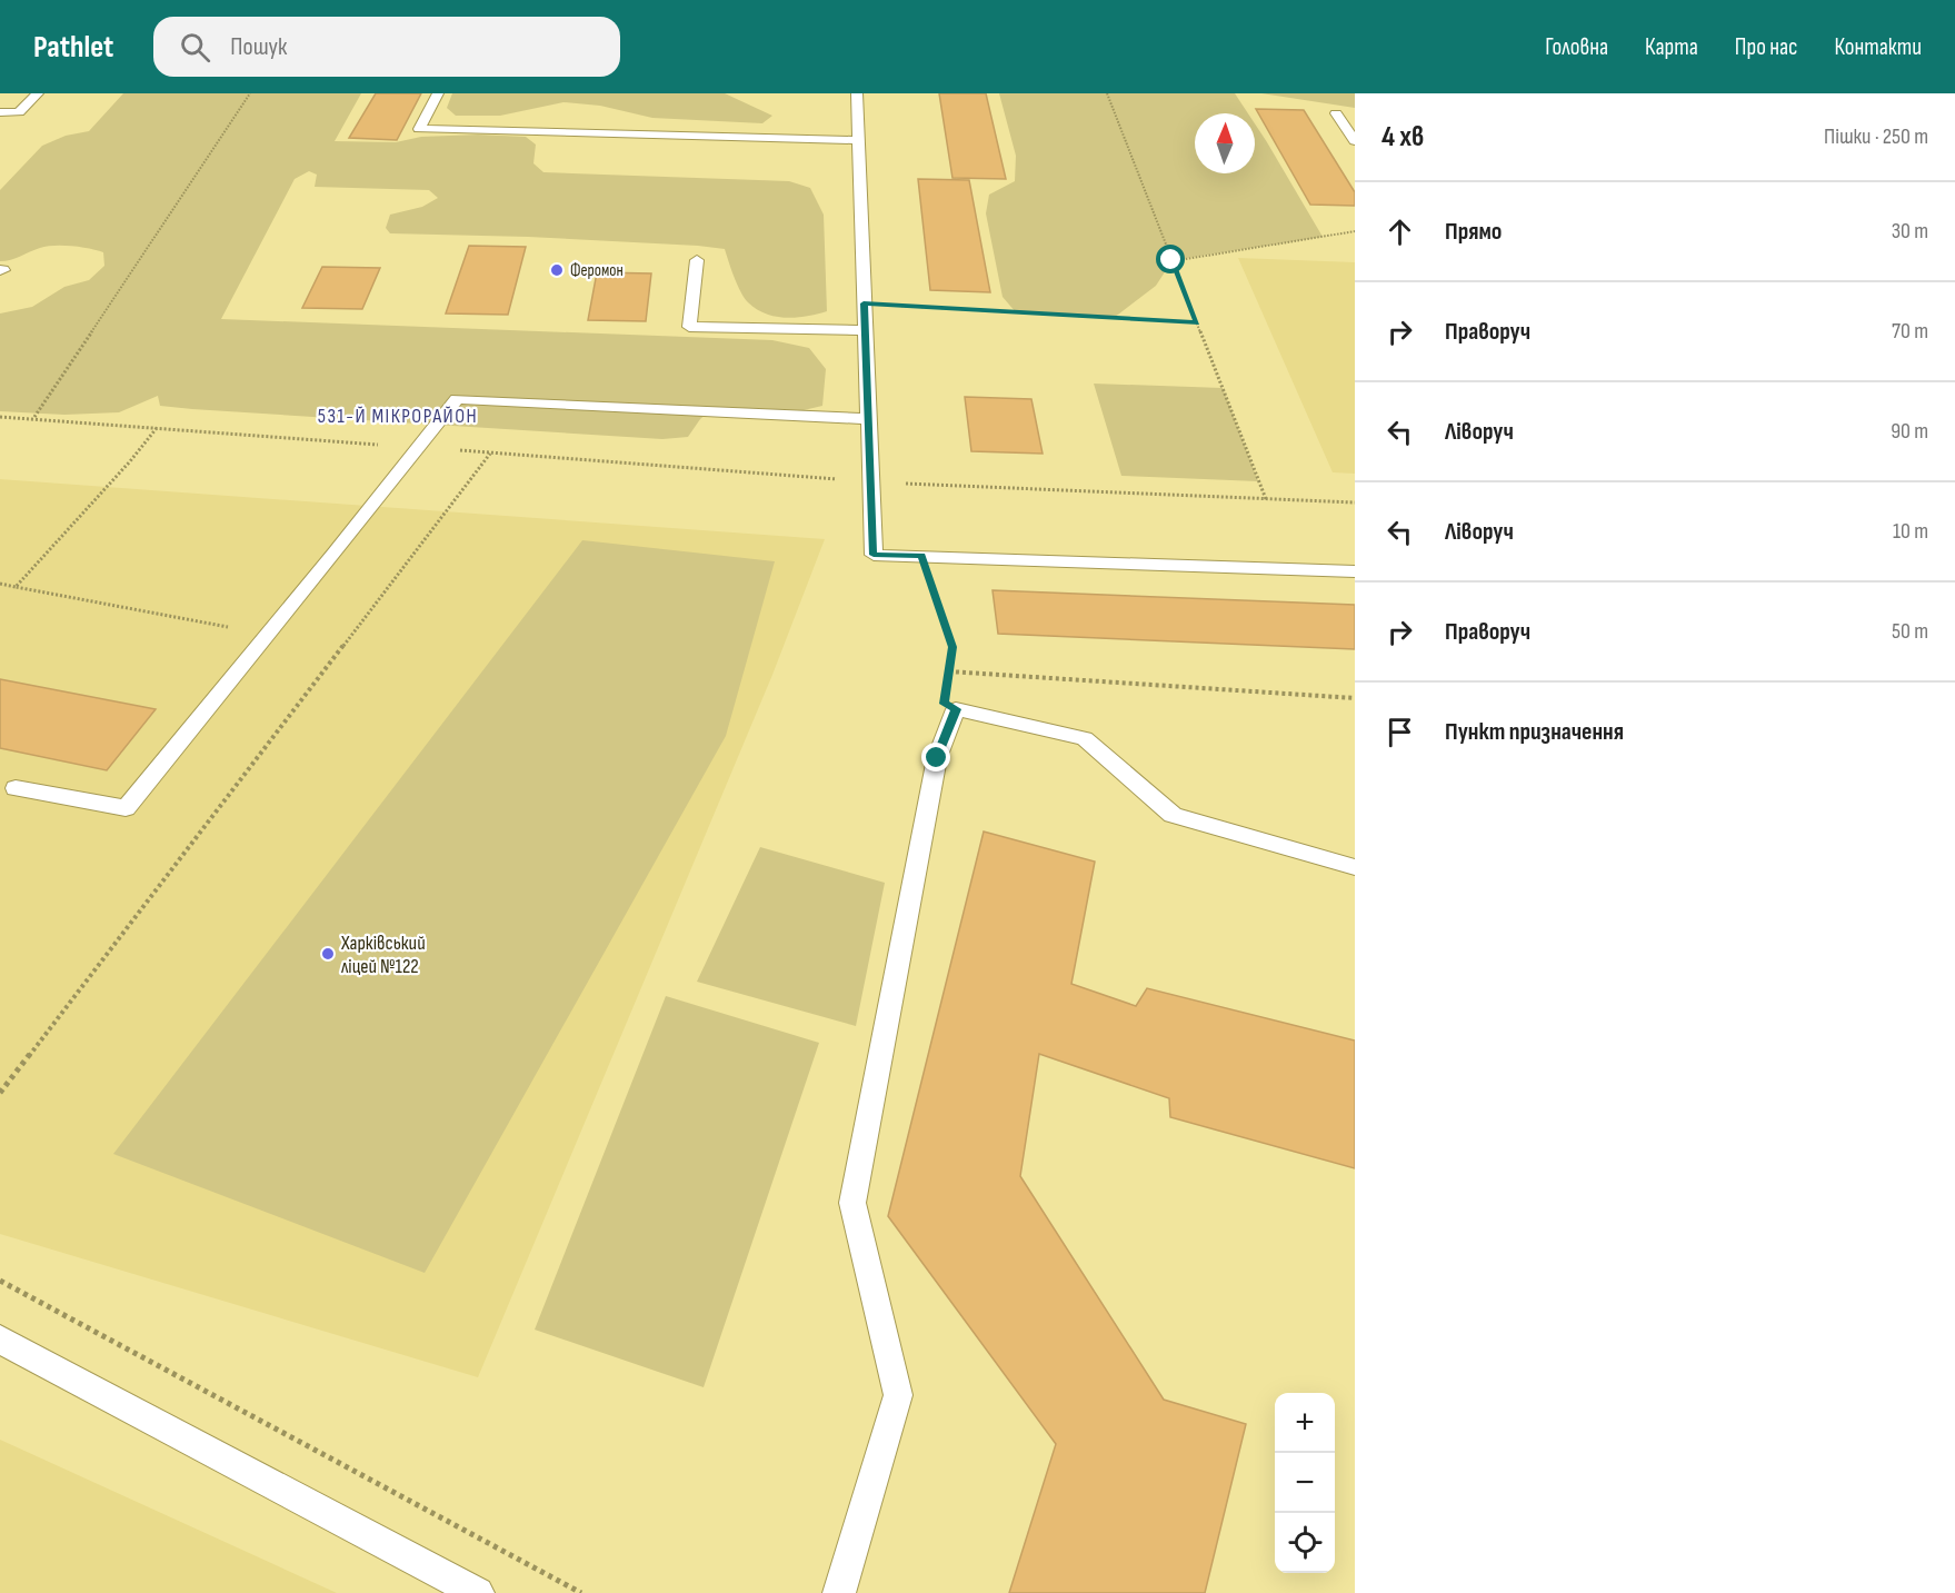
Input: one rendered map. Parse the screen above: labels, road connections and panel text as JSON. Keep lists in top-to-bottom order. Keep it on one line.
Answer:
{"districts":["531-Й МІКРОРАЙОН"],"places":["Феромон","Харківський ліцей №122"],"north":"top","page":{"header":"Pathlet","search":"Пошук","nav":["Головна","Карта","Про нас","Контакти"],"heading":["4 хв","Пішки · 250 m"],"list":[["Прямо","30 m"],["Праворуч","70 m"],["Ліворуч","90 m"],["Ліворуч","10 m"],["Праворуч","50 m"],"Пункт призначення"],"map_buttons":["+","−"]}}
